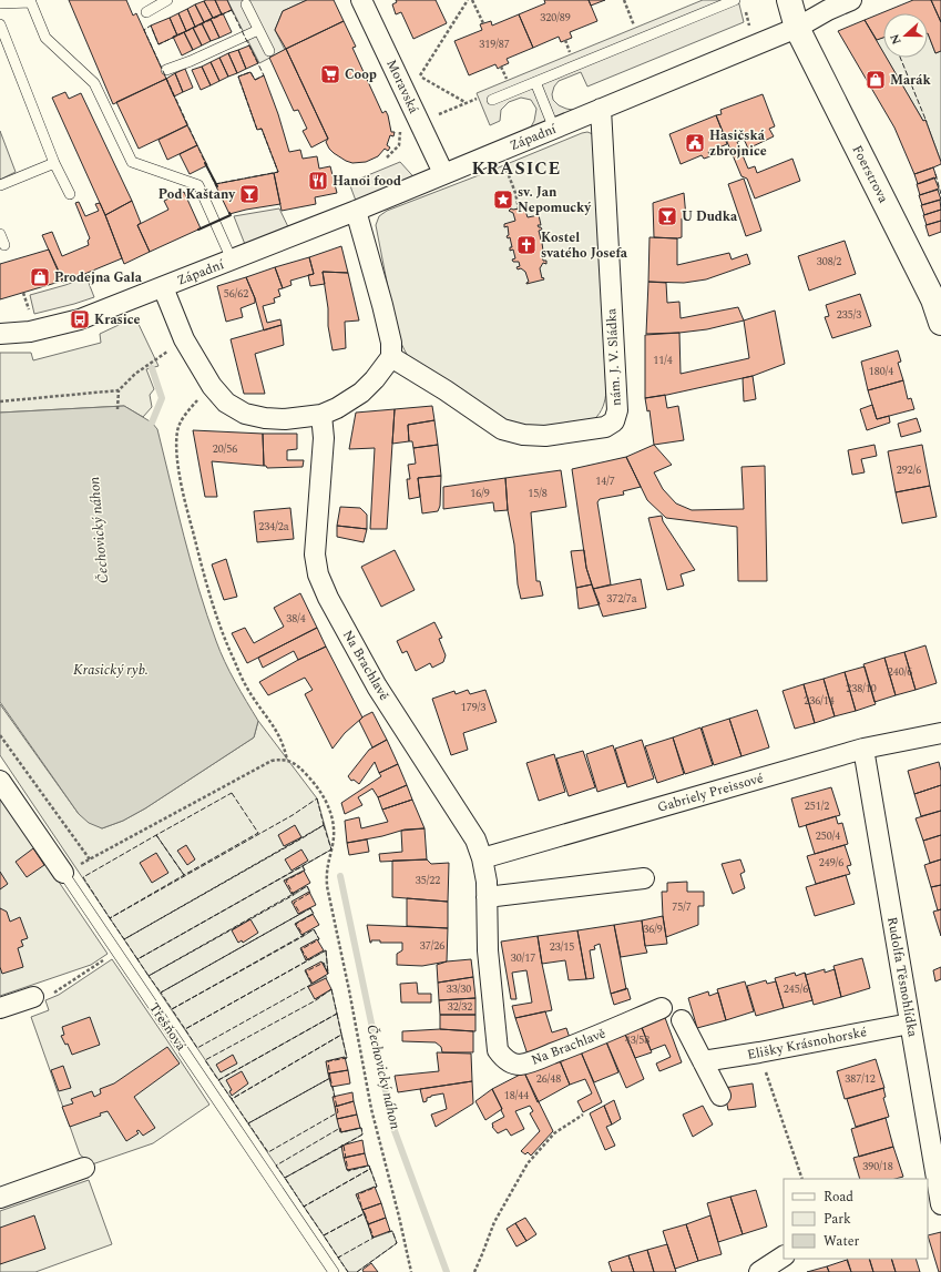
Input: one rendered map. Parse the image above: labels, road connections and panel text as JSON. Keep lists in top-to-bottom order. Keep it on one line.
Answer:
{"streets":{"street":["Moravská","Západní","Foerstrova","nám. J. V. Sládka","Na Brachlavě","Gabriely Preissové","Rudolfa Těsnohlídka","Třešňová","Elišky Krásnohorské"]},"crossings":[["Moravská","Západní"],["Západní","Foerstrova"],["Západní","nám. J. V. Sládka"],["Západní","Na Brachlavě"],["Na Brachlavě","Gabriely Preissové"],["Gabriely Preissové","Rudolfa Těsnohlídka"],["Rudolfa Těsnohlídka","Elišky Krásnohorské"]],"districts":["KRASICE"],"water":["Čechovický náhon","Krasický ryb."],"places":{"supermarket":["Coop"],"shop":["Marák","Prodejna Gala"],"public building":["Hasičská zbrojnice"],"restaurant":["Hanoi food"],"bar":["Pod Kaštany","U Dudka"],"place":["sv. Jan Nepomucký"],"church":["Kostel svatého Josefa"],"bus stop":["Krasice"]},"house_numbers":["320/89","319/87","308/2","56/62","235/3","11/4","180/4","20/56","292/6","14/7","16/9","15/8","234/2a","372/7a","38/4","240/6","238/10","236/14","179/3","251/2","250/4","249/6","35/22","75/7","36/9","37/26","23/15","30/17","33/30","245/6","32/32","43/58","26/48","387/12","18/44","390/18"],"legend":["Road","Park","Water"],"north":"left"}
